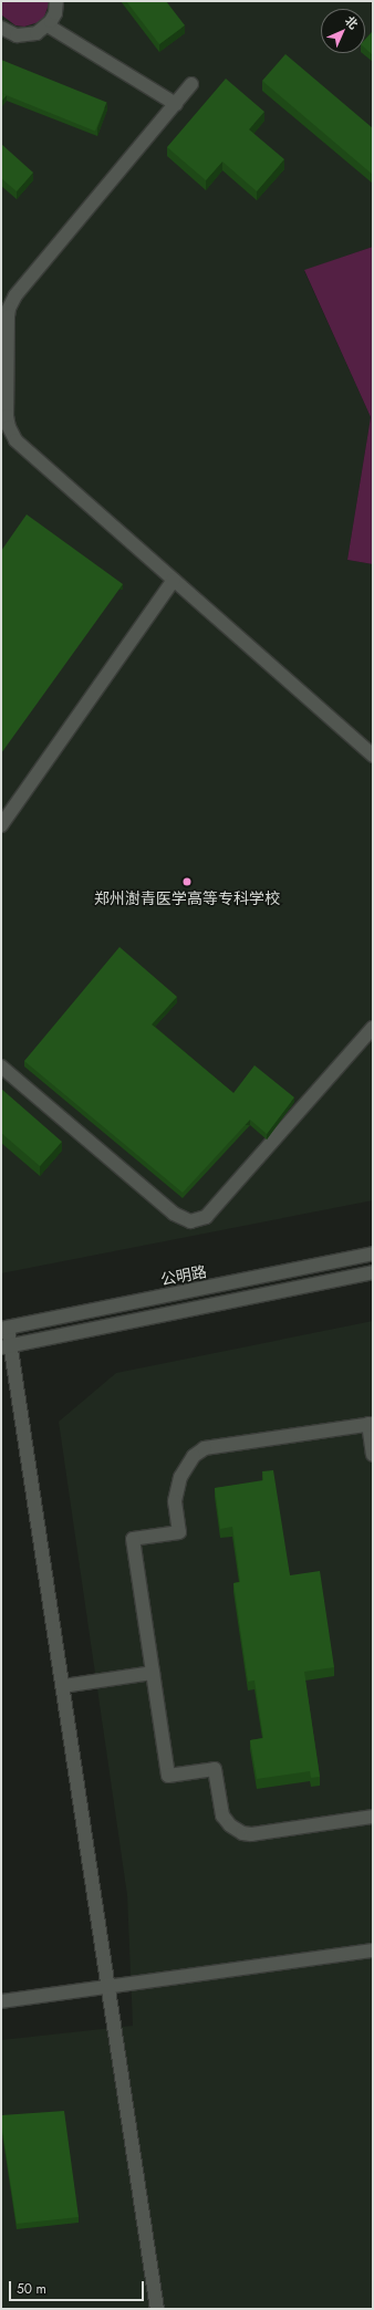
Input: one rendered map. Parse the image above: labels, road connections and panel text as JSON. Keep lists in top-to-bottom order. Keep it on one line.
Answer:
{"streets":{"street":["公明路"]},"places":["郑州澍青医学高等专科学校"],"scale_bar":"50 m","north":"top right"}
